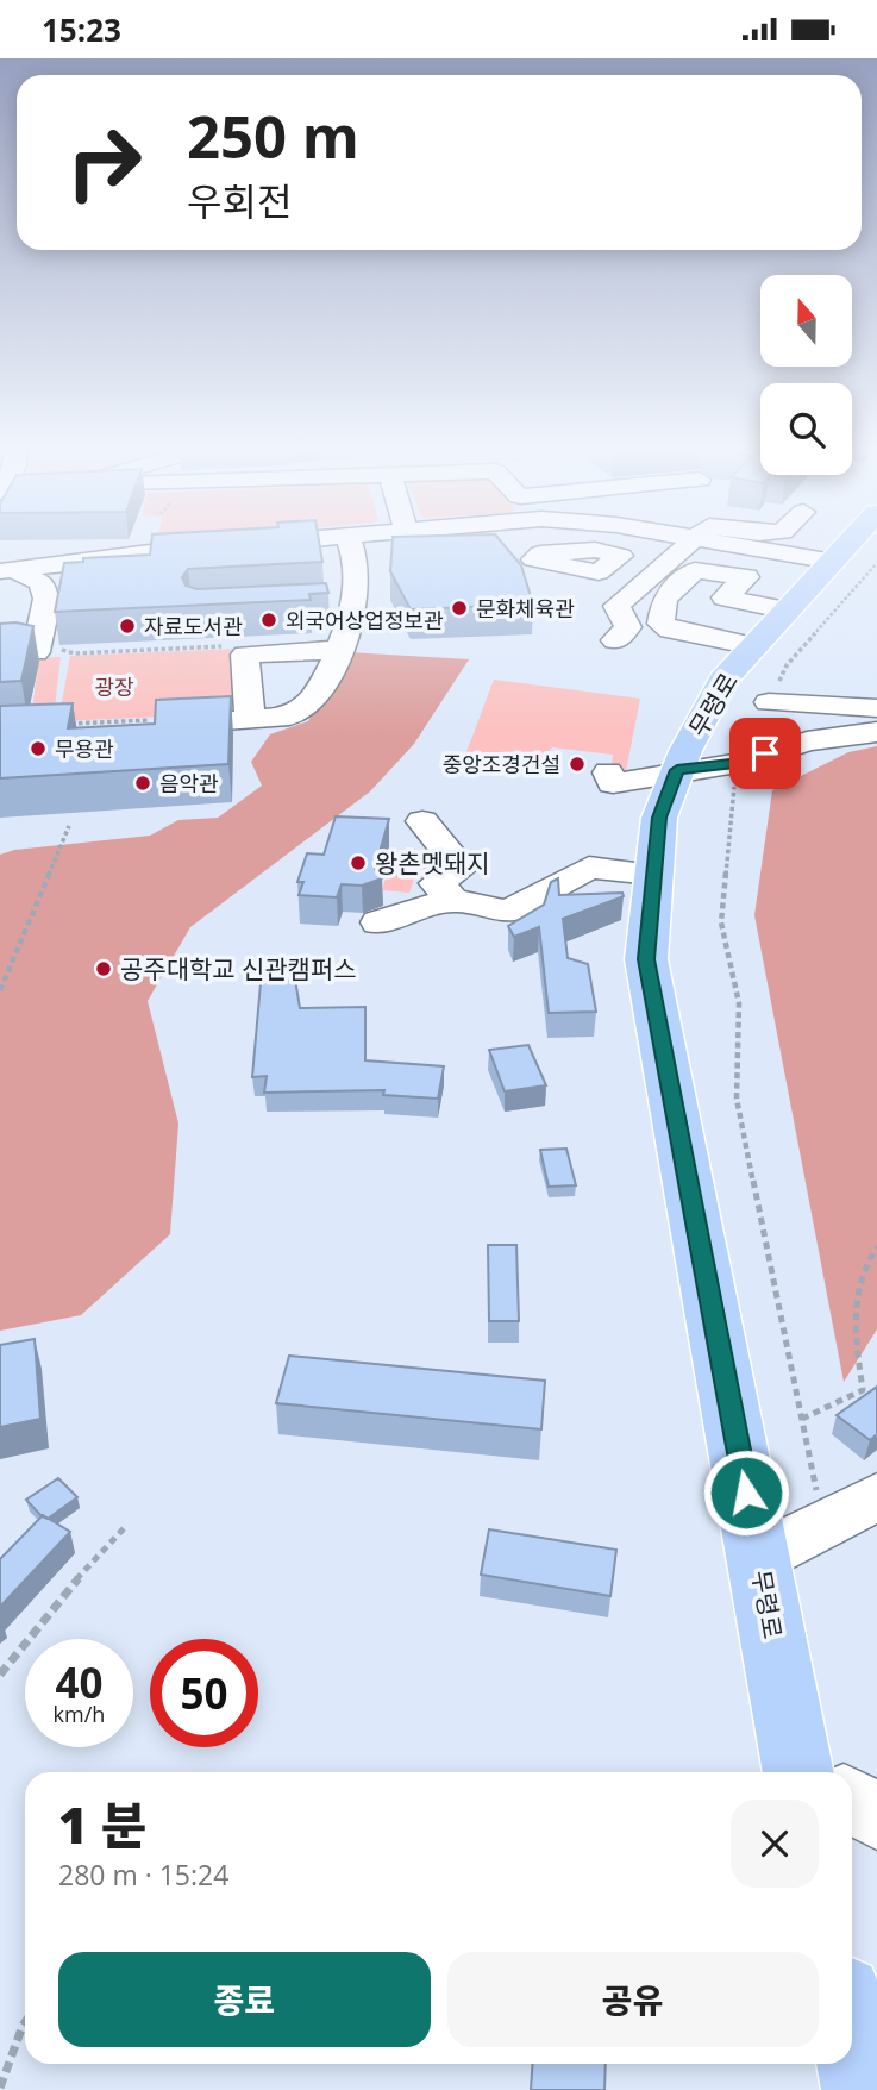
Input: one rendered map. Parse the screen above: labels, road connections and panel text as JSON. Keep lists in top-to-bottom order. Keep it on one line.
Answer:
{"streets":{"main road":["무령로"]},"parks":["광장"],"places":["문화체육관","외국어상업정보관","자료도서관","무용관","중앙조경건설","음악관","왕촌멧돼지","공주대학교 신관캠퍼스"],"north":"top","page":{"status":"15:23","turn":["250 m","우회전"],"speed":"40 km/h","limit":"50","heading":["1 분","280 m · 15:24"],"buttons":["종료","공유"]}}
